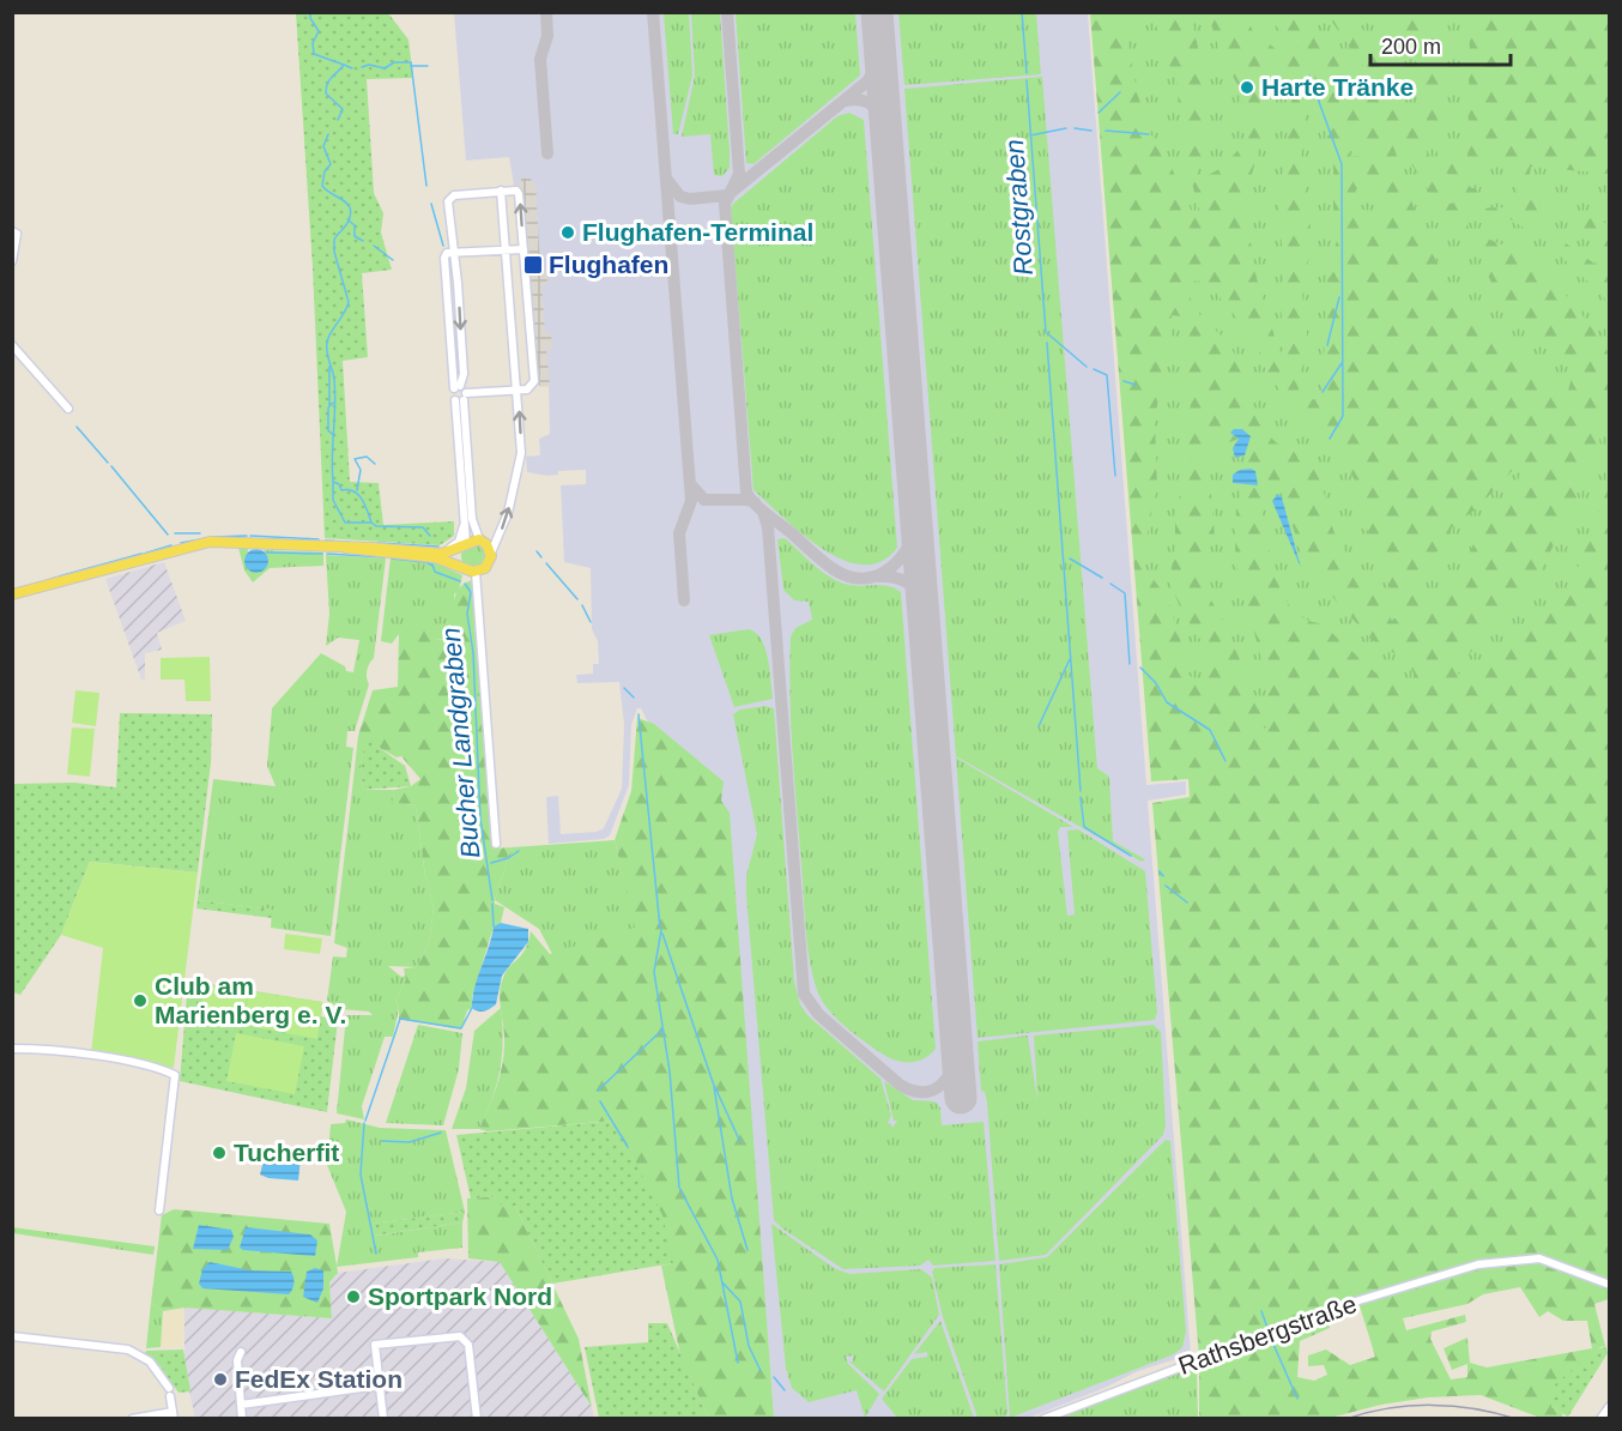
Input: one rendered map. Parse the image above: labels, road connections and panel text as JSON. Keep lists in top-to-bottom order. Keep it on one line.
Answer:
{"streets":{"street":["Rathsbergstraße"]},"water":["Rostgraben","Bucher Landgraben"],"places":{"other":["Harte Tränke","Flughafen-Terminal","Club am Marienberg e. V.","Tucherfit","Sportpark Nord","FedEx Station"],"transit":["Flughafen"]},"scale_bar":"200 m"}
